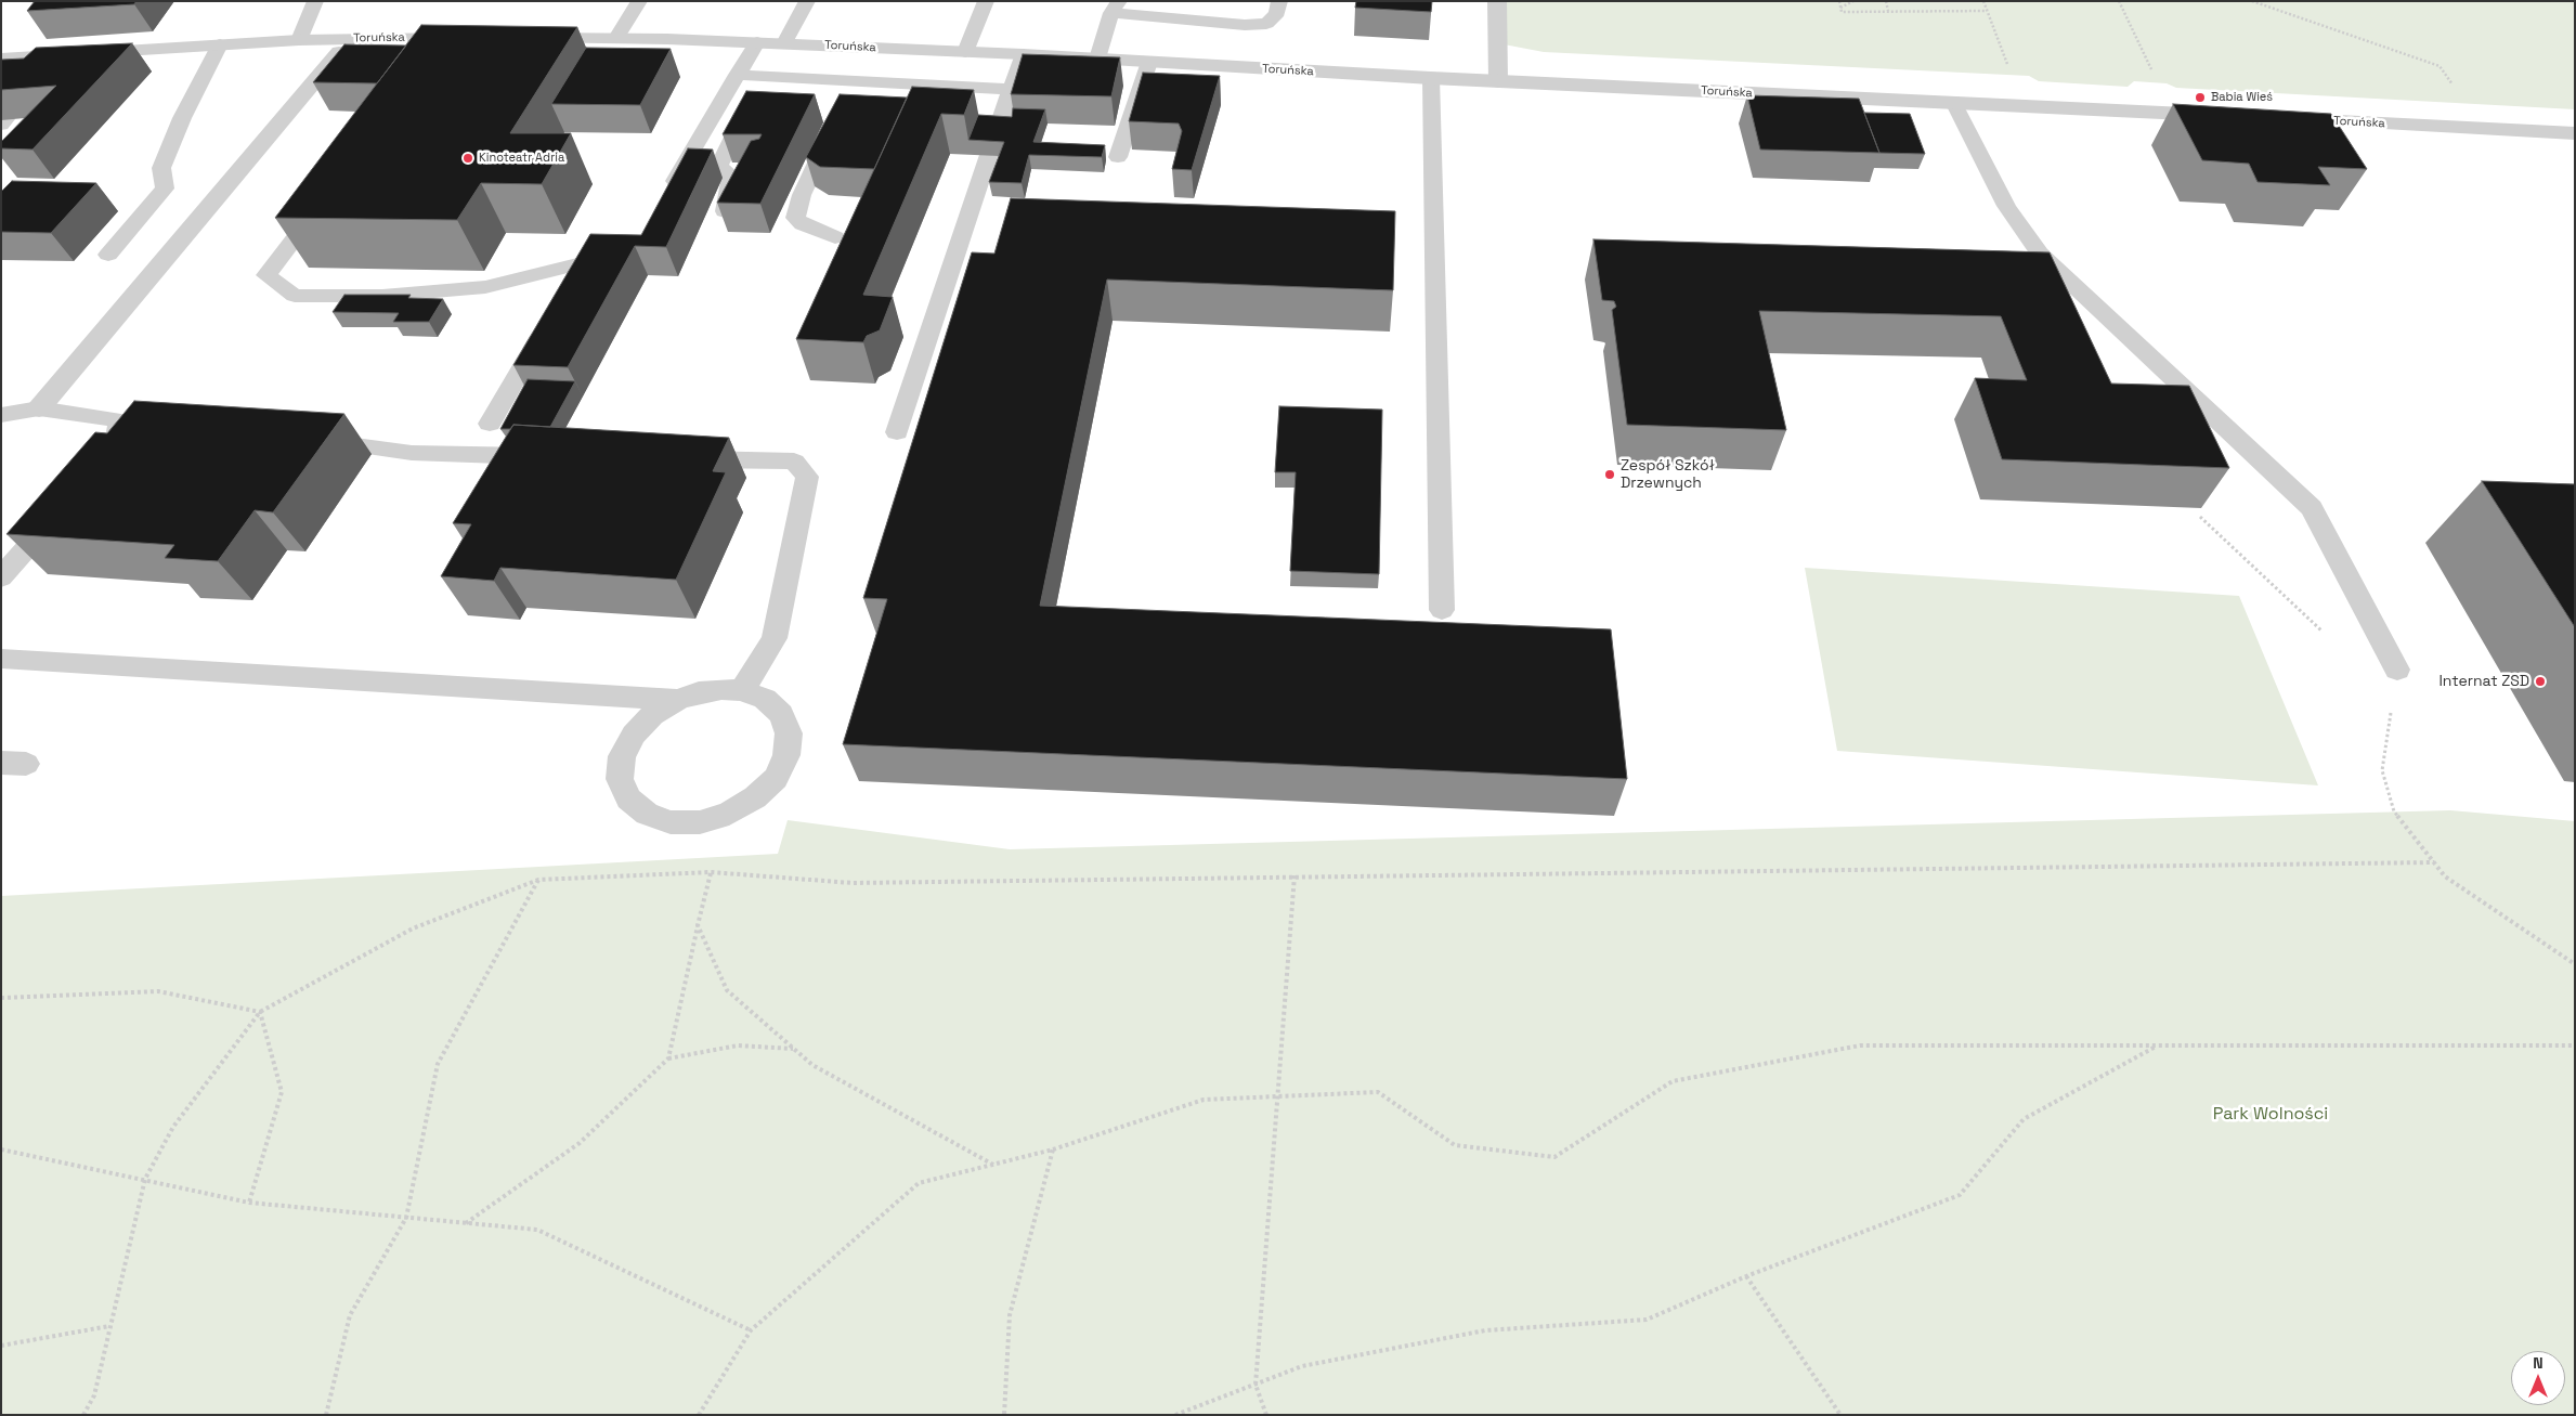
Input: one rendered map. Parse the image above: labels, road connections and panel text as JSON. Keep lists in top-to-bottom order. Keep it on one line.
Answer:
{"streets":{"street":["Toruńska"]},"parks":["Park Wolności"],"places":["Babia Wieś","Kinoteatr Adria","Zespół Szkół Drzewnych","Internat ZSD"],"north":"top"}
